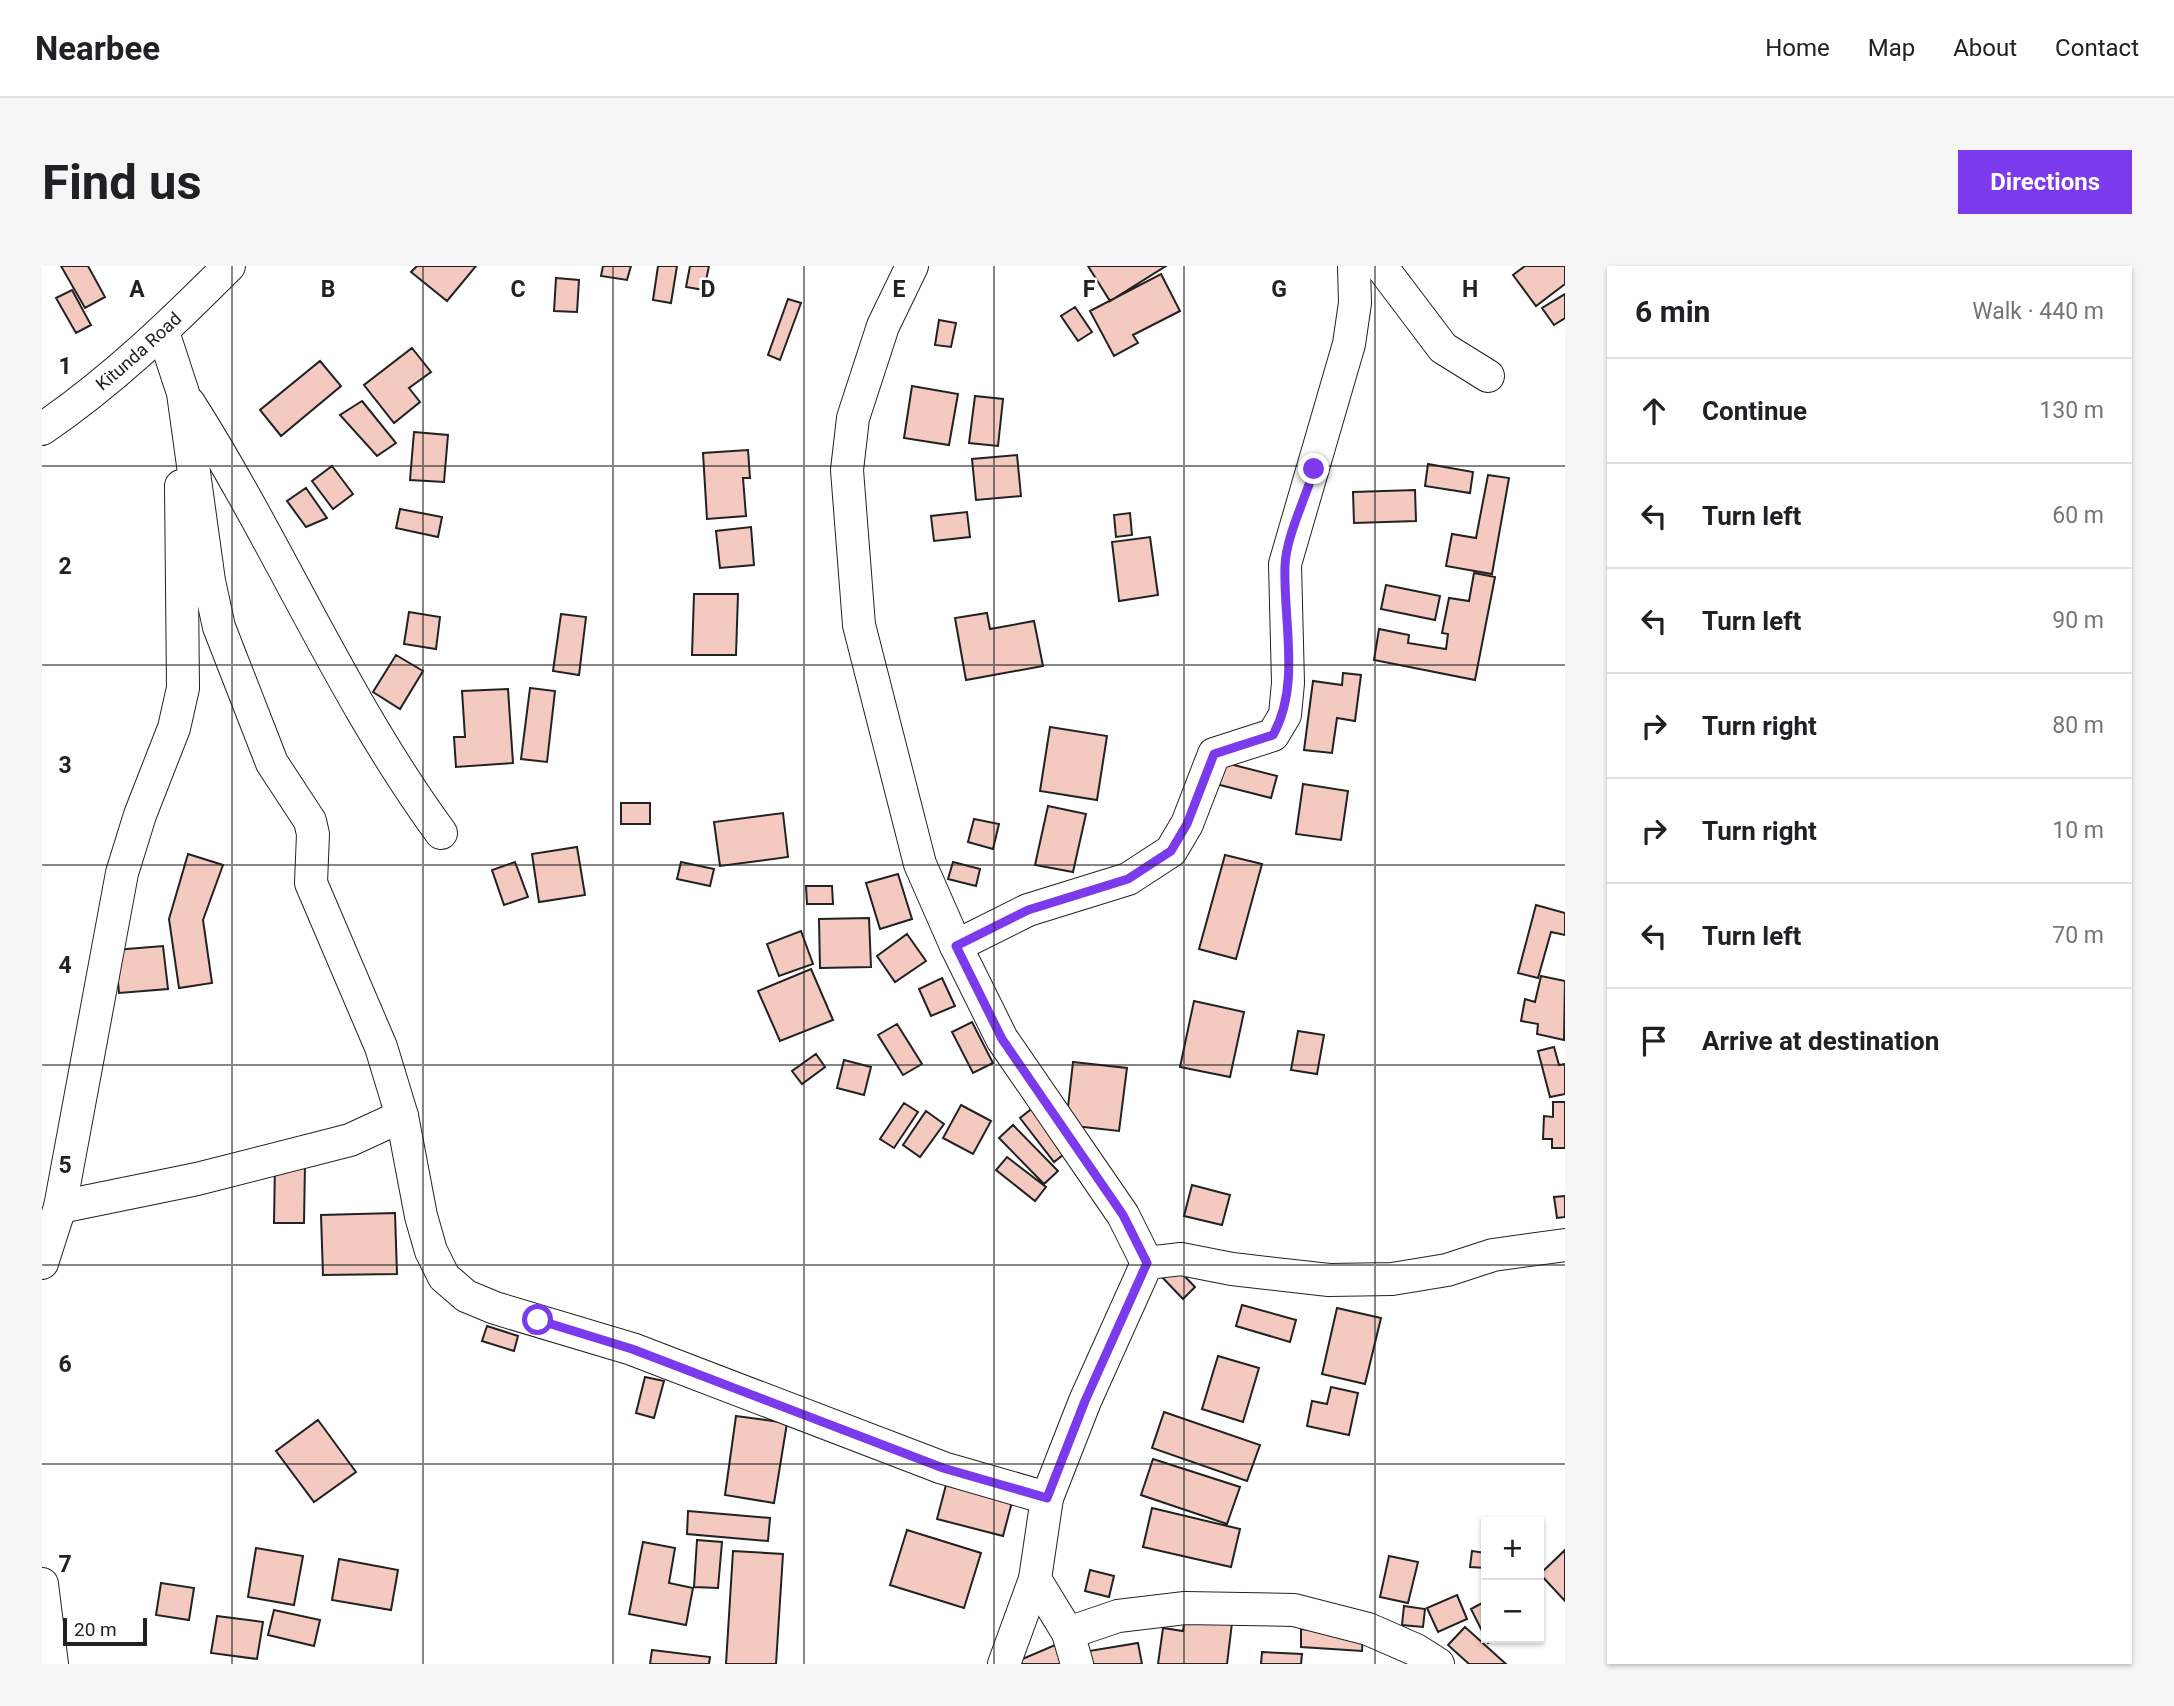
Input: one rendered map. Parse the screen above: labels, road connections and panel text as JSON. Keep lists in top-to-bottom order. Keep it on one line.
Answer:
{"streets":{"street":["Kitunda Road"]},"scale_bar":"20 m","page":{"header":"Nearbee","nav":["Home","Map","About","Contact"],"buttons":"Directions","title":"Find us","heading":["6 min","Walk · 440 m"],"list":[["Continue","130 m"],["Turn left","60 m"],["Turn left","90 m"],["Turn right","80 m"],["Turn right","10 m"],["Turn left","70 m"],"Arrive at destination"],"map_buttons":["+","−"],"scale":"20 m"},"grid":{"columns":["A","B","C","D","E","F","G","H"],"rows":["1","2","3","4","5","6","7"]}}
